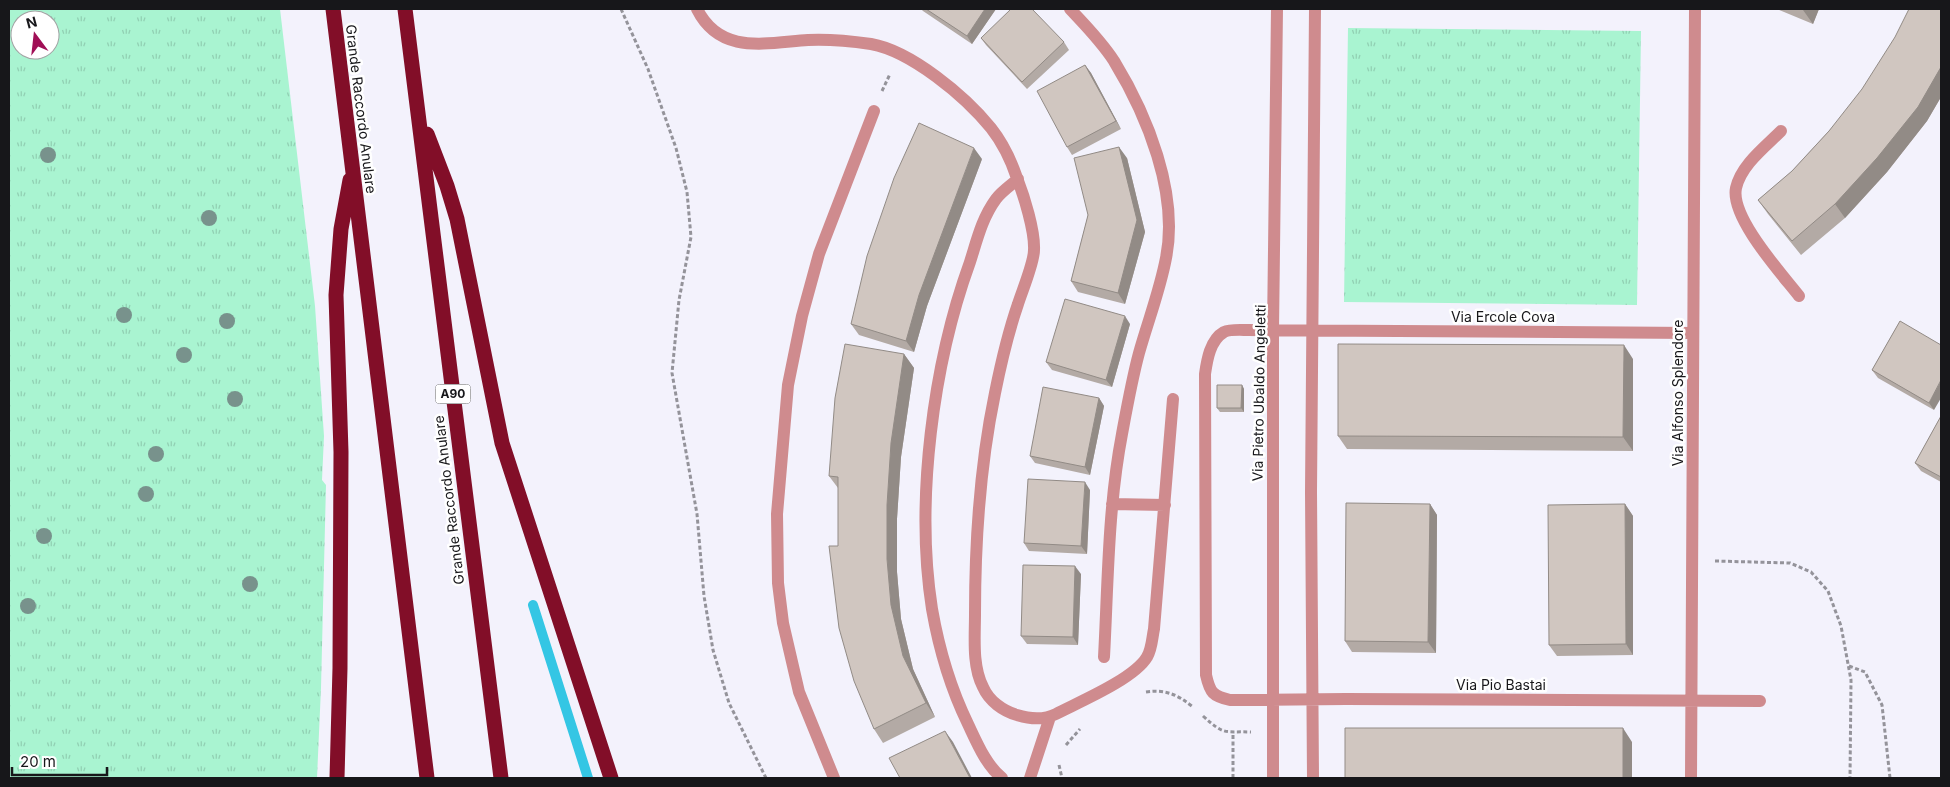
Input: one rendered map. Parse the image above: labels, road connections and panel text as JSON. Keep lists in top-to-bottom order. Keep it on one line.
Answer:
{"streets":{"highway":["Grande Raccordo Anulare","A90"],"street":["Via Ercole Cova","Via Pietro Ubaldo Angeletti","Via Alfonso Splendore","Via Pio Bastai"]},"crossings":[["Via Ercole Cova","Via Pietro Ubaldo Angeletti"],["Via Ercole Cova","Via Alfonso Splendore"],["Via Ercole Cova","Via Pio Bastai"],["Via Pietro Ubaldo Angeletti","Via Pio Bastai"],["Via Alfonso Splendore","Via Pio Bastai"]],"scale_bar":"20 m","north":"top"}
